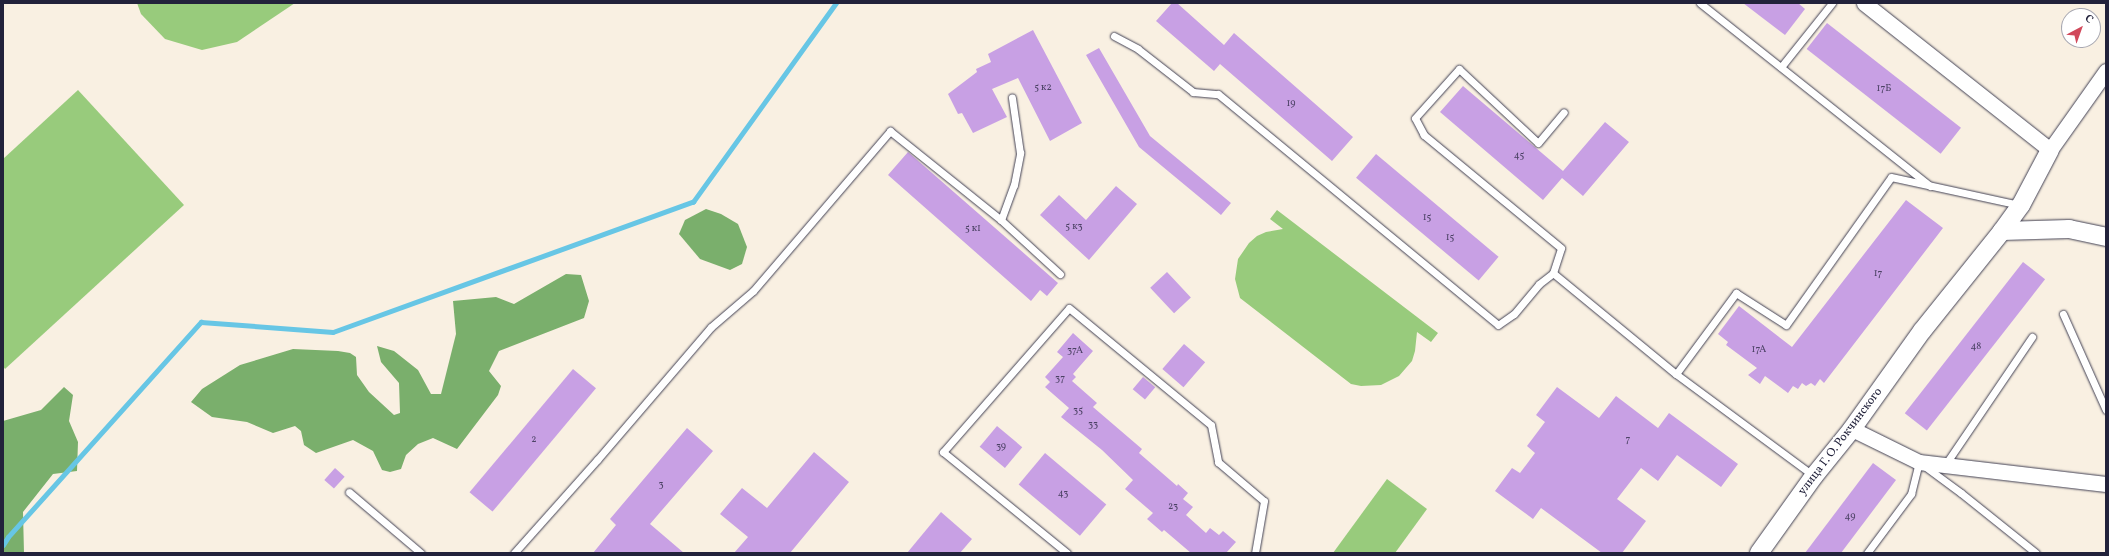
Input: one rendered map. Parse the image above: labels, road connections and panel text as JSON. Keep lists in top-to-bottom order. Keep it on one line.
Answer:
{"streets":{"street":["улица Г. О. Рокчинского"]},"house_numbers":["5 к2","17Б","19","45","15","5 к3","5 к1","15","17","48","17А","37А","37","35","33","2","7","39","3","43","23","49"],"north":"top right"}
